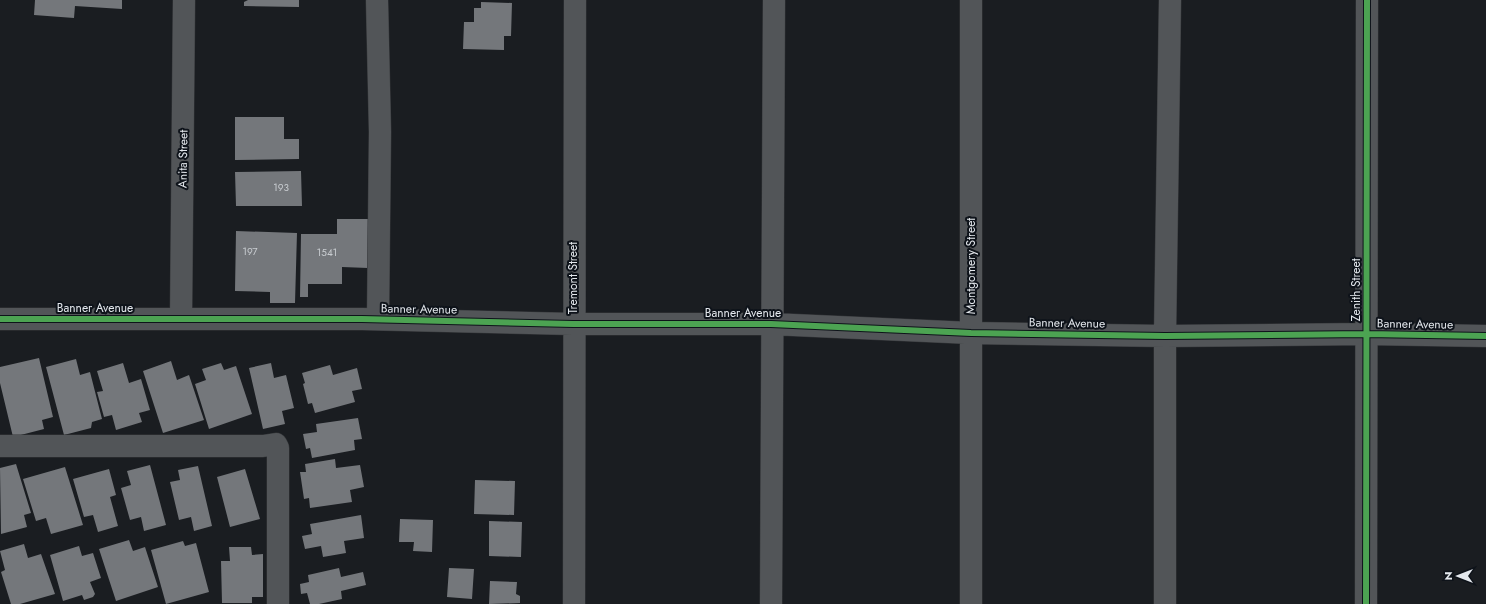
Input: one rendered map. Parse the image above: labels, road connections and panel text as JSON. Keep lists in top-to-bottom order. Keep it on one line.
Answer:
{"streets":{"street":["Anita Street","Montgomery Street","Tremont Street","Zenith Street","Banner Avenue"]},"crossings":[["Anita Street","Banner Avenue"],["Montgomery Street","Banner Avenue"],["Tremont Street","Banner Avenue"],["Zenith Street","Banner Avenue"]],"house_numbers":["193","197","1541"],"north":"left"}
